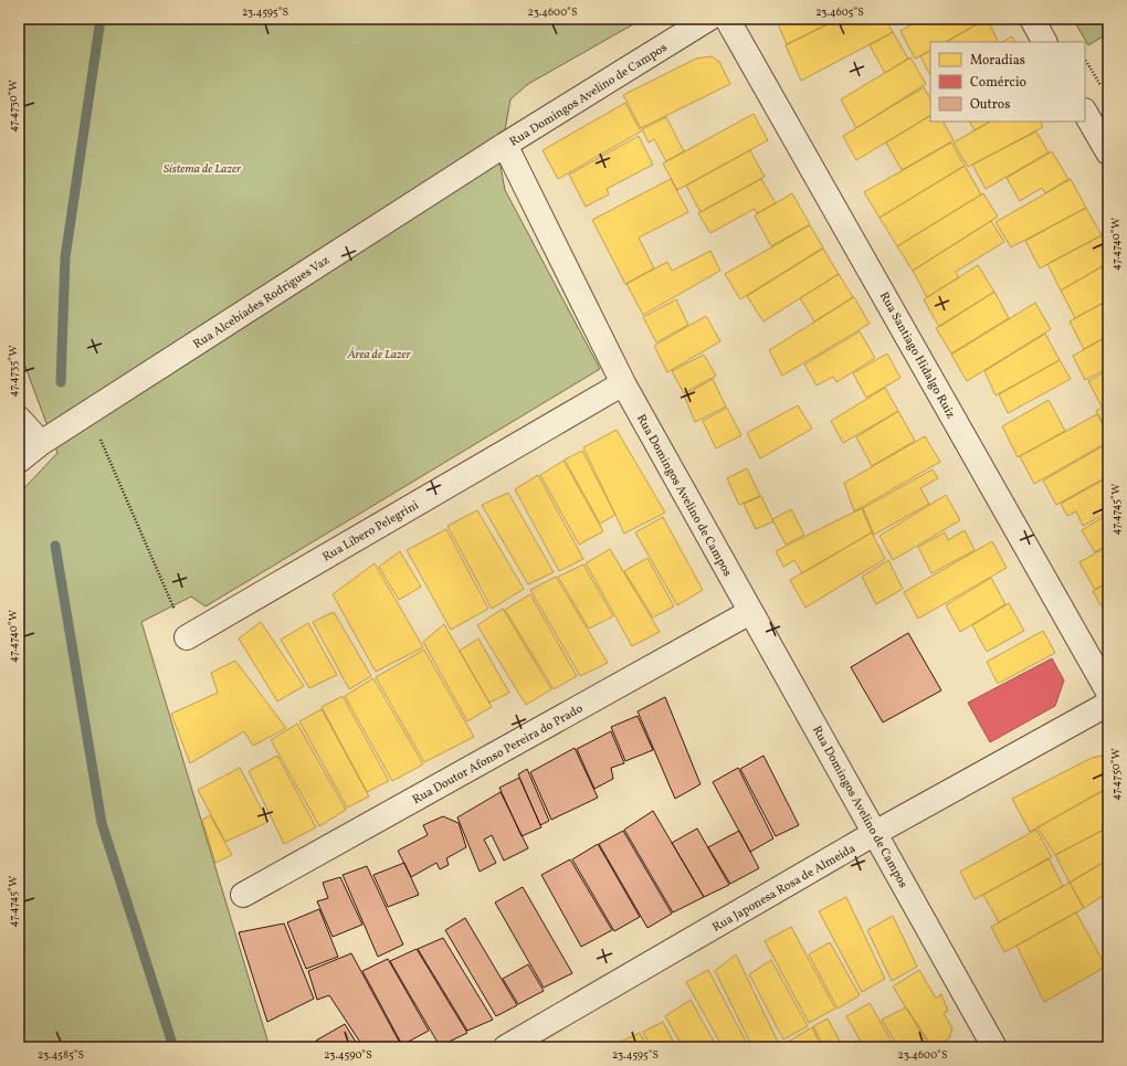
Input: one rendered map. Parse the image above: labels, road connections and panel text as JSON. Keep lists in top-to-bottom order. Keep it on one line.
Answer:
{"streets":{"street":["Rua Domingos Avelino de Campos","Rua Alcebíades Rodrigues Vaz","Rua Santiago Hidalgo Ruiz","Rua Líbero Pelegrini","Rua Doutor Afonso Pereira do Prado","Rua Japonesa Rosa de Almeida"]},"crossings":[["Rua Domingos Avelino de Campos","Rua Alcebíades Rodrigues Vaz"],["Rua Domingos Avelino de Campos","Rua Líbero Pelegrini"],["Rua Domingos Avelino de Campos","Rua Doutor Afonso Pereira do Prado"],["Rua Domingos Avelino de Campos","Rua Japonesa Rosa de Almeida"]],"parks":["Sistema de Lazer","Área de Lazer"],"legend":["Moradias","Comércio","Outros"],"coordinates":["23.4595°S","23.4600°S","23.4605°S","47.4730°W","47.4740°W","47.4735°W","47.4745°W","47.4750°W","23.4585°S","23.4590°S"]}
